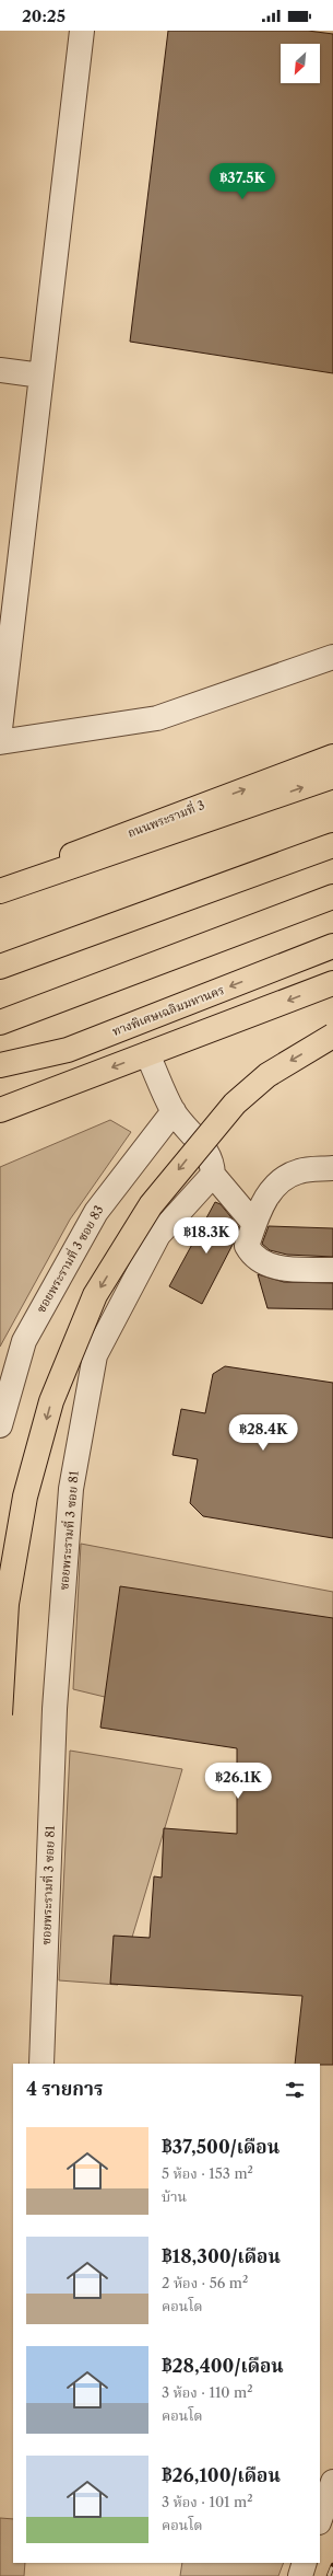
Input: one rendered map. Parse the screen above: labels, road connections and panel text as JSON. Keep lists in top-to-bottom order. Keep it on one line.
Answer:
{"streets":{"main road":["ถนนพระรามที่ 3","ทางพิเศษเฉลิมมหานคร"],"street":["ซอยพระรามที่ 3 ซอย 83","ซอยพระรามที่ 3 ซอย 81"]},"north":"bottom left","page":{"status":"20:25","price":["฿37.5K","฿18.3K","฿28.4K","฿26.1K"],"heading":"4 รายการ","list":[{"name":"฿37,500/เดือน","note":"5 ห้อง · 153 m² · บ้าน"},{"name":"฿18,300/เดือน","note":"2 ห้อง · 56 m² · คอนโด"},{"name":"฿28,400/เดือน","note":"3 ห้อง · 110 m² · คอนโด"},{"name":"฿26,100/เดือน","note":"3 ห้อง · 101 m² · คอนโด"}]}}
